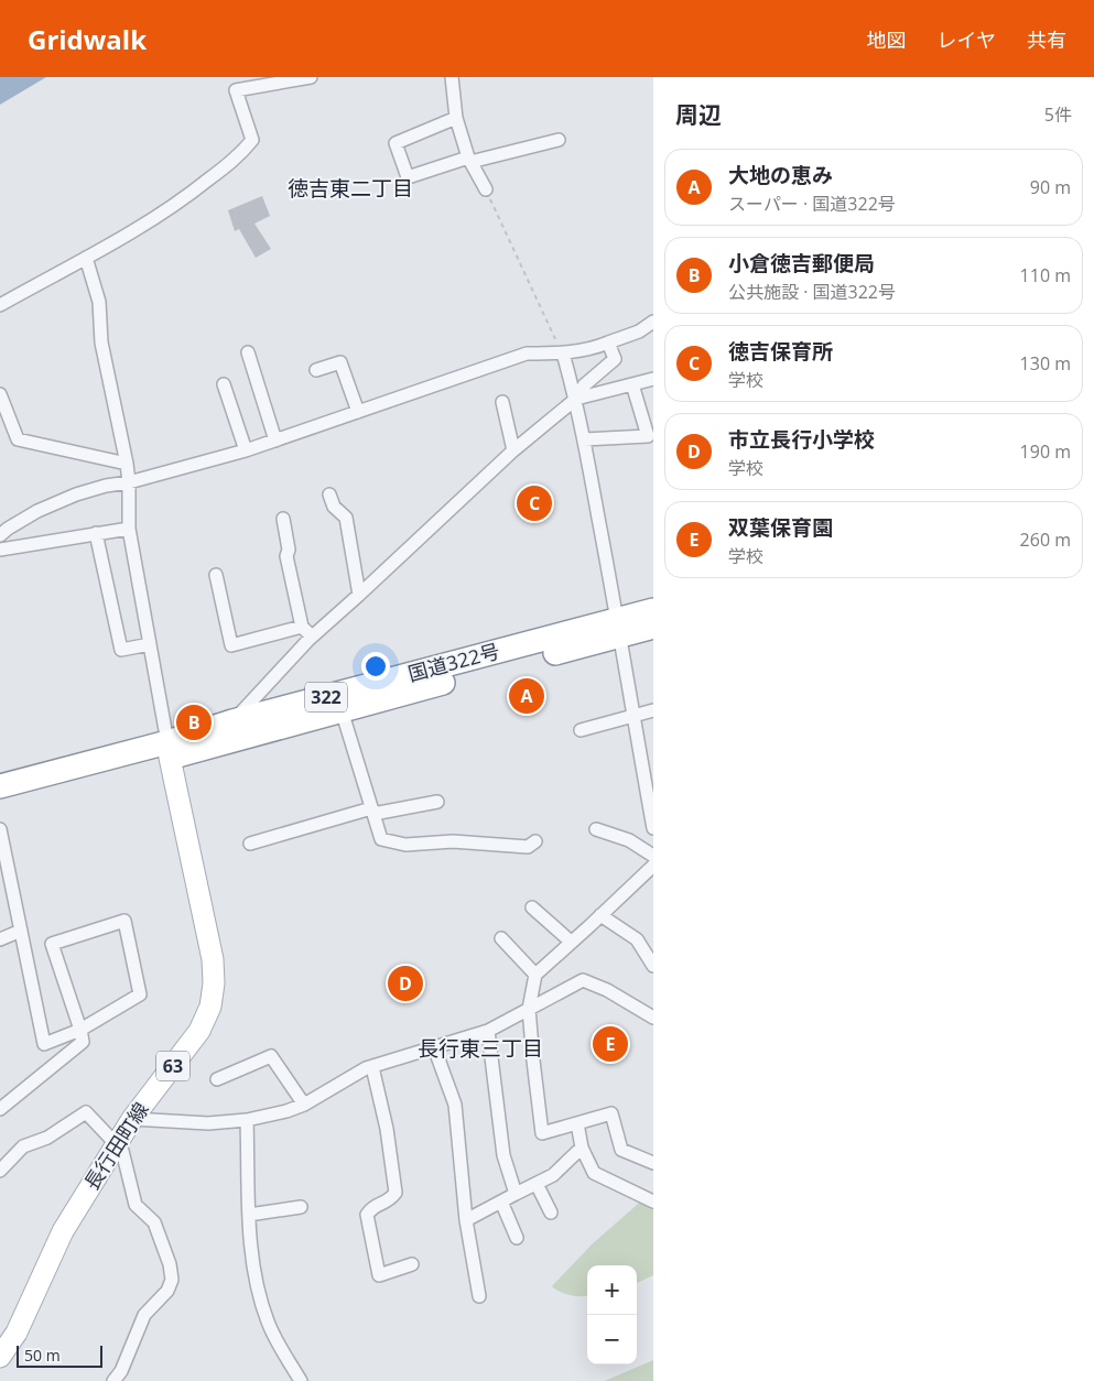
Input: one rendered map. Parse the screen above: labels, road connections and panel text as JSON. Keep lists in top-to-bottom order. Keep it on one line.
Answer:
{"streets":{"highway":["国道322号","322"],"main road":["63","長行田町線"]},"crossings":[["国道322号","長行田町線"]],"districts":["徳吉東二丁目","長行東三丁目"],"scale_bar":"50 m","page":{"header":"Gridwalk","nav":["地図","レイヤ","共有"],"heading":["周辺","5件"],"list":[{"mark":"A","name":"大地の恵み","note":"スーパー · 国道322号","value":"90 m"},{"mark":"B","name":"小倉徳吉郵便局","note":"公共施設 · 国道322号","value":"110 m"},{"mark":"C","name":"徳吉保育所","note":"学校","value":"130 m"},{"mark":"D","name":"市立長行小学校","note":"学校","value":"190 m"},{"mark":"E","name":"双葉保育園","note":"学校","value":"260 m"}],"pins":["C","A","B","D","E"],"map_buttons":["+","−"],"scale":"50 m"}}
